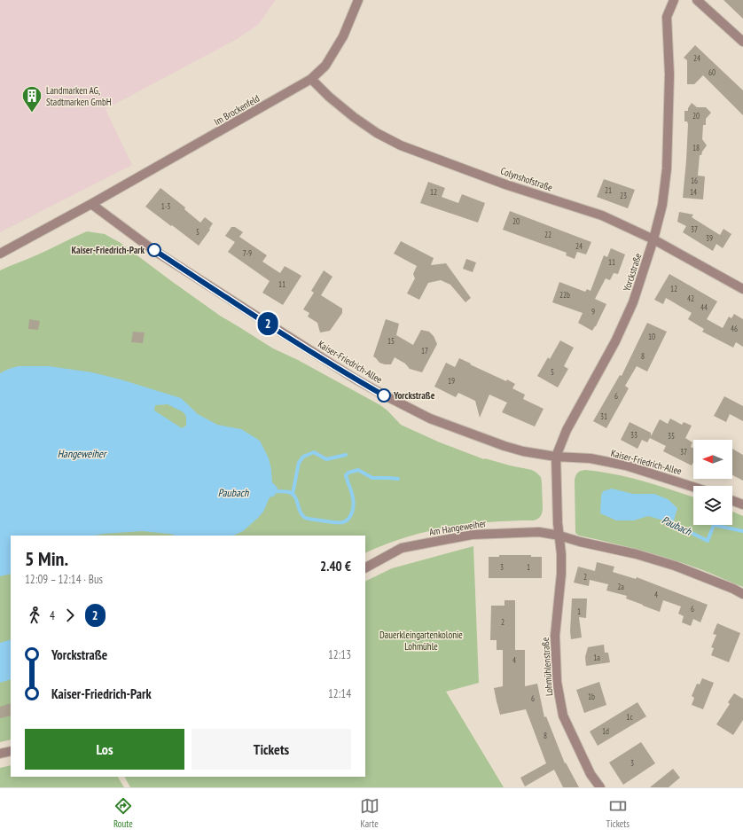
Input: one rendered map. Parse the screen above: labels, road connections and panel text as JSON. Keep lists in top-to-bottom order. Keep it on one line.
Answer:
{"streets":{"street":["Im Brockenfeld","Colynshofstraße","Yorckstraße","Kaiser-Friedrich-Allee","Am Hangeweiher","Lohmühlenstraße"]},"crossings":[["Im Brockenfeld","Colynshofstraße"],["Im Brockenfeld","Kaiser-Friedrich-Allee"],["Colynshofstraße","Yorckstraße"],["Yorckstraße","Kaiser-Friedrich-Allee"],["Yorckstraße","Am Hangeweiher"],["Yorckstraße","Lohmühlenstraße"],["Am Hangeweiher","Lohmühlenstraße"]],"water":["Hangeweiher","Paubach"],"parks":["Dauerkleingartenkolonie Lohmühle"],"places":{"building":["Landmarken AG, Stadtmarken GmbH"],"other":["Kaiser-Friedrich-Park","Yorckstraße"]},"lines":["bus line 2"],"house_numbers":["24","60","20","18","16","21","12","14","23","1-3","20","37","5","22","39","24","7-9","11","11","12","22b","42","44","9","46","10","15","17","8","5","19","6","31","33","35","37","3","1","2","2a","4","6","1","2","1a","4","1b","6","1c","1d","8","3"],"north":"left","page":{"on_map":"2","heading":["5 Min.","12:09 – 12:14 · Bus","2.40 €"],"legs":["4","2"],"list":[{"name":"Yorckstraße","value":"12:13"},{"name":"Kaiser-Friedrich-Park","value":"12:14"}],"buttons":["Los","Tickets"],"tabs":["Route","Karte","Tickets"]}}
